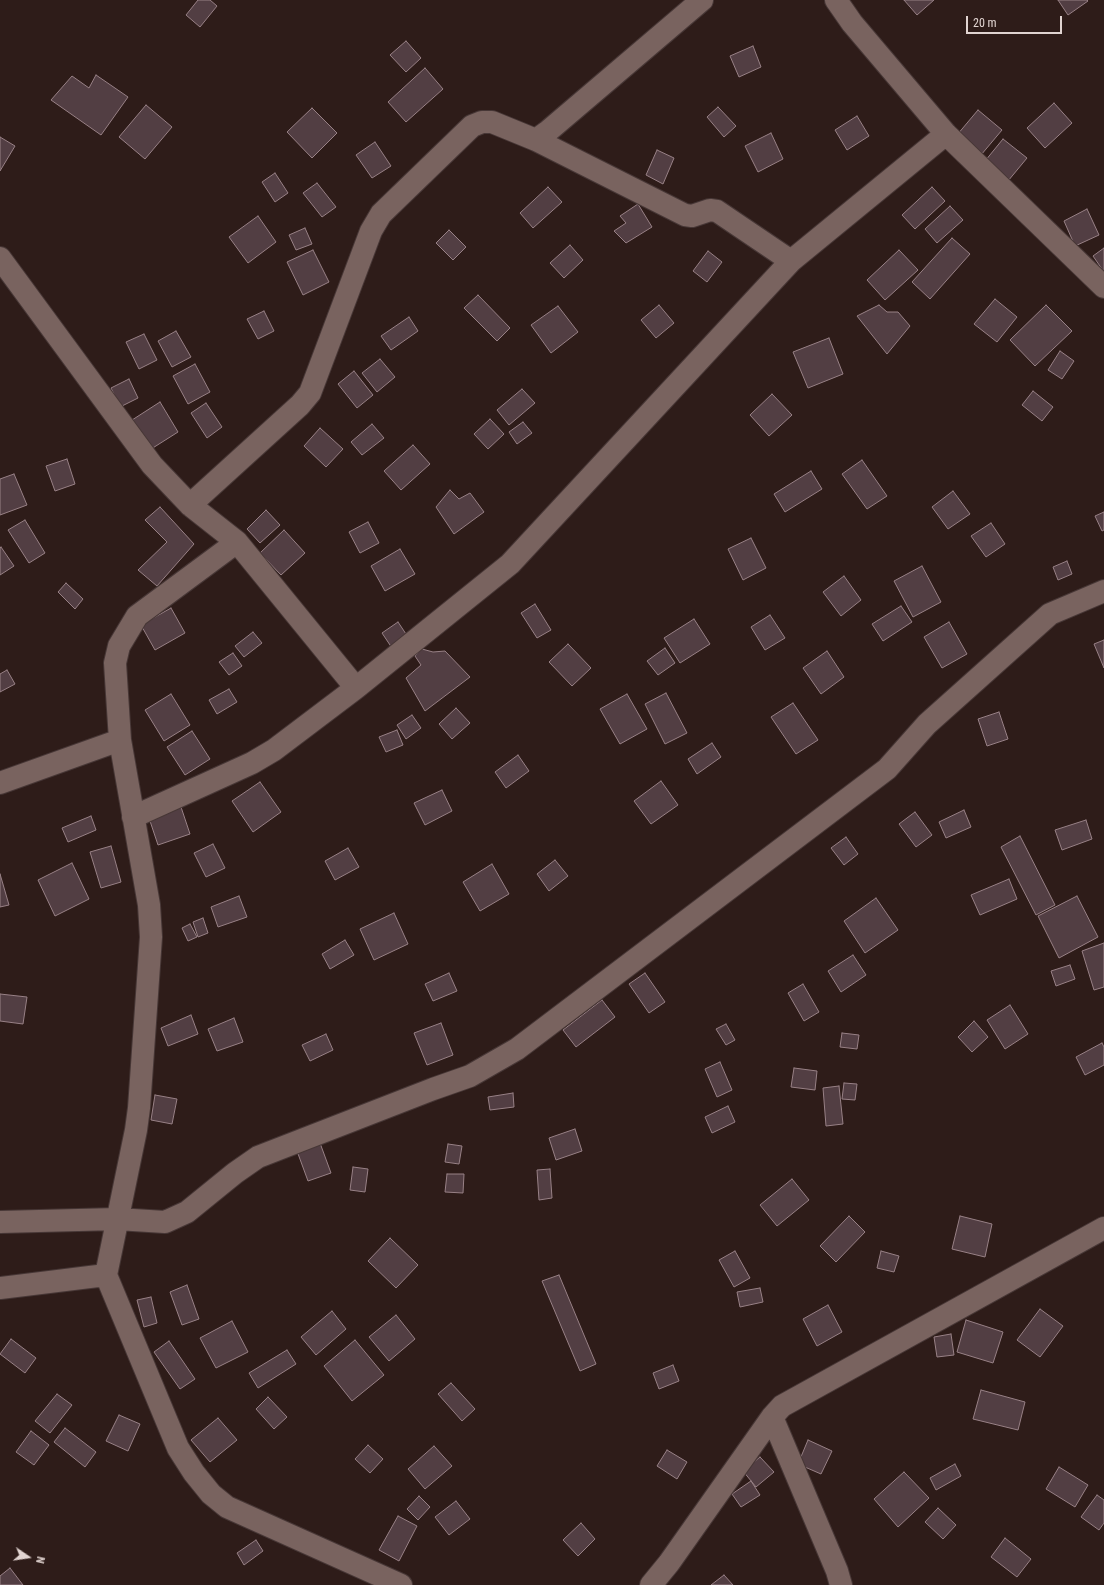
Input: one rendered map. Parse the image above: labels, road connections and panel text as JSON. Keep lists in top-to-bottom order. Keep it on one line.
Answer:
{"scale_bar":"20 m","north":"right"}
